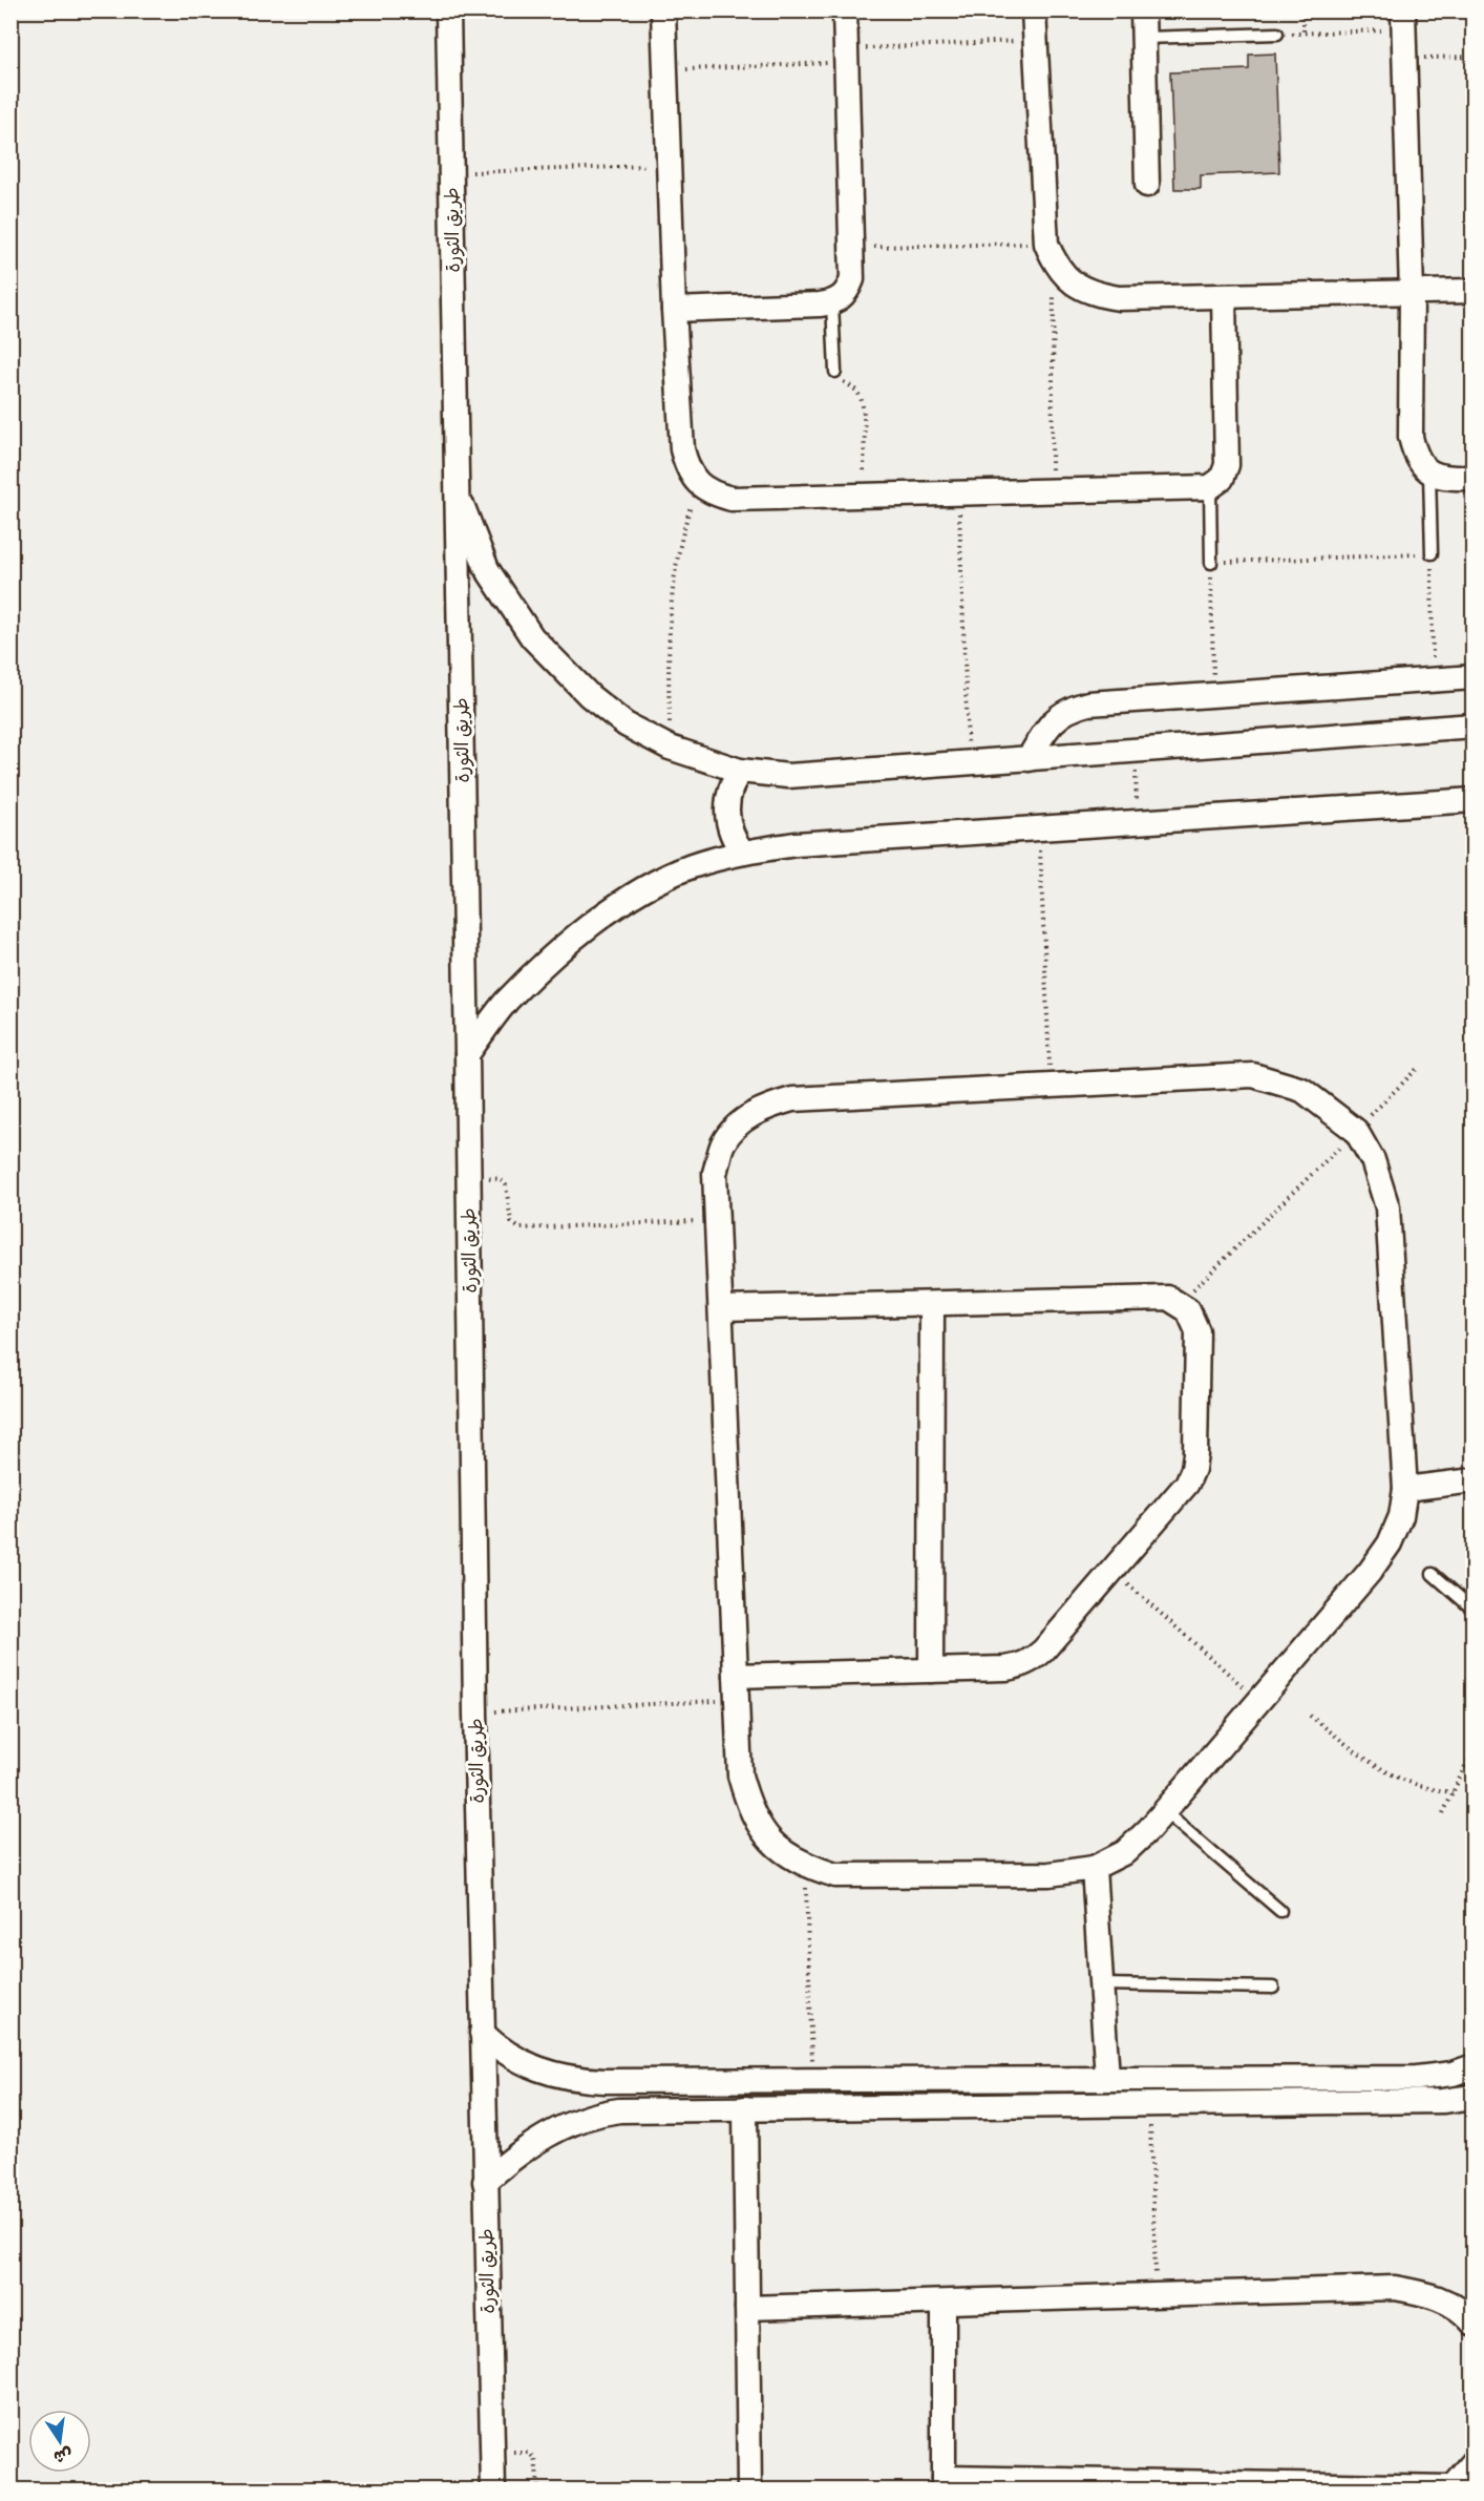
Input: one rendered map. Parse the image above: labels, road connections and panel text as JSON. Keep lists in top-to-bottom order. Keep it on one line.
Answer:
{"streets":{"street":["طريق الثورة"]},"north":"bottom"}
